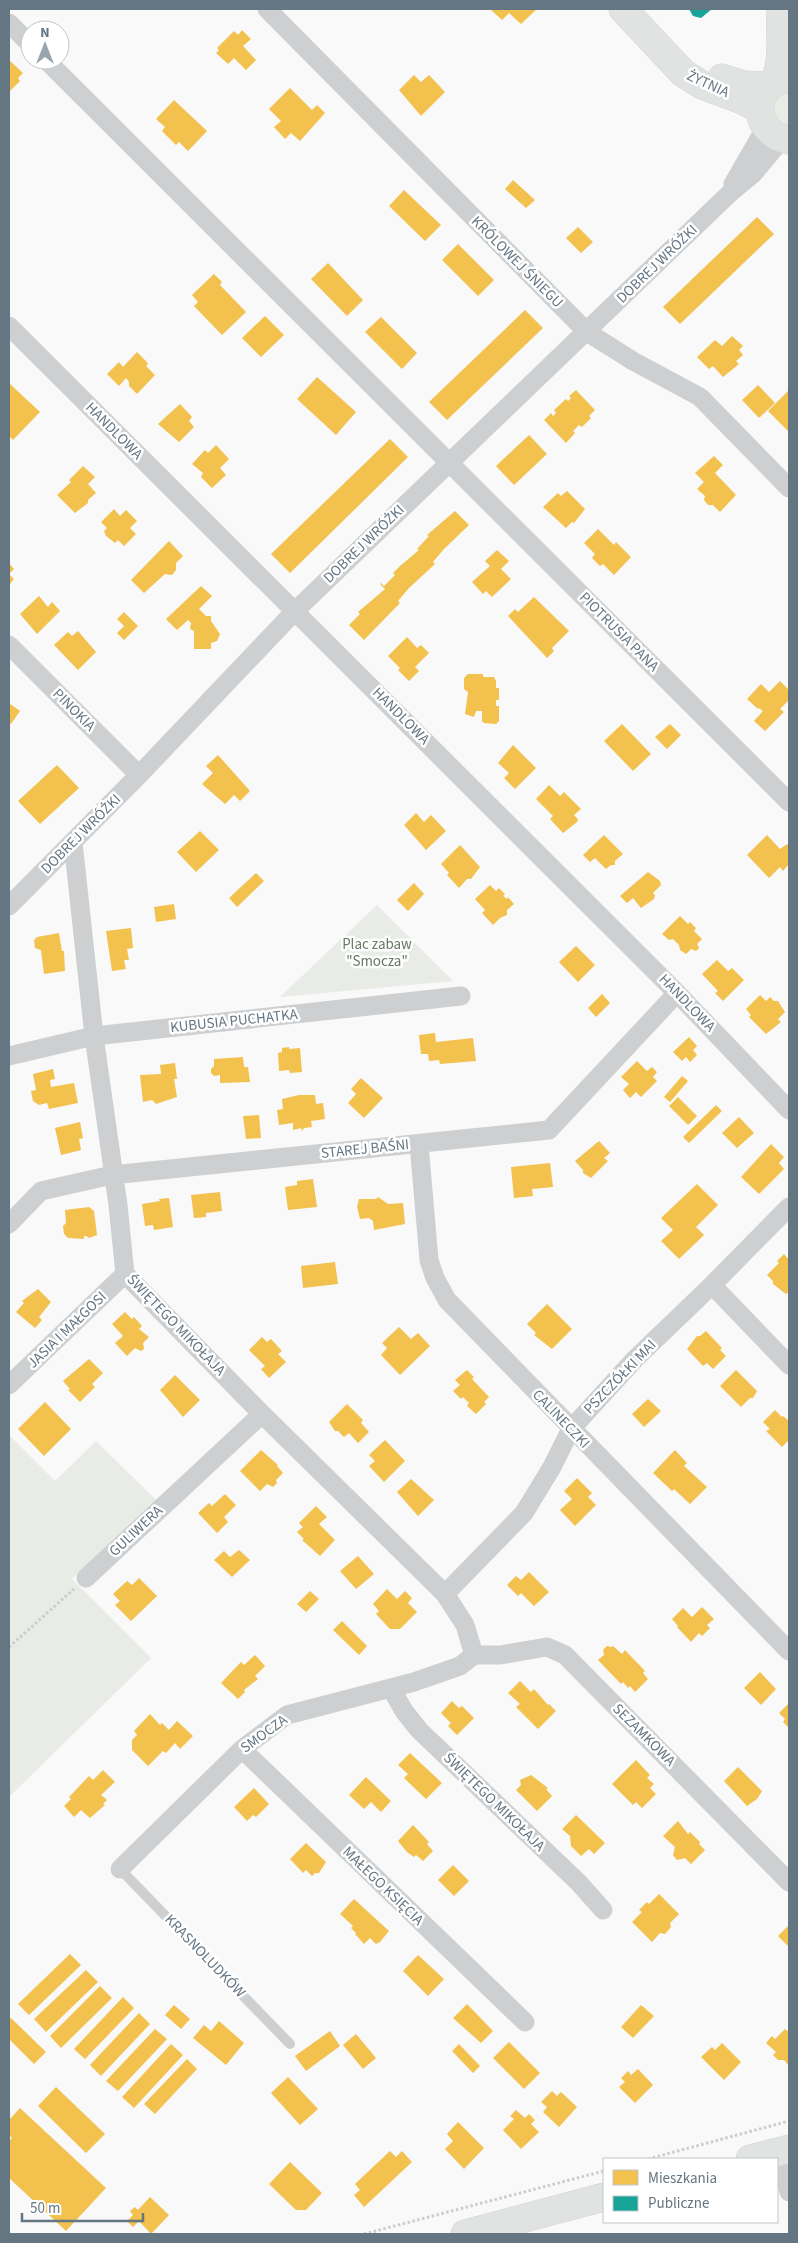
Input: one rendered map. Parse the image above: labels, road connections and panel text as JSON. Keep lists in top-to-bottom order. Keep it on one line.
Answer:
{"streets":{"street":["ŻYTNIA","KRÓLOWEJ ŚNIEGU","DOBREJ WRÓŻKI","HANDLOWA","PIOTRUSIA PANA","PINOKIA","KUBUSIA PUCHATKA","STAREJ BAŚNI","ŚWIĘTEGO MIKOŁAJA","JASIA I MAŁGOSI","PSZCZÓŁKI MAI","CALINECZKI","GULIWERA","SMOCZA","SEZAMKOWA","MAŁEGO KSIĘCIA"],"lane":["KRASNOLUDKÓW"]},"crossings":[["ŻYTNIA","DOBREJ WRÓŻKI"],["KRÓLOWEJ ŚNIEGU","DOBREJ WRÓŻKI"],["DOBREJ WRÓŻKI","HANDLOWA"],["DOBREJ WRÓŻKI","PIOTRUSIA PANA"],["DOBREJ WRÓŻKI","PINOKIA"],["DOBREJ WRÓŻKI","ŚWIĘTEGO MIKOŁAJA"],["HANDLOWA","STAREJ BAŚNI"],["KUBUSIA PUCHATKA","ŚWIĘTEGO MIKOŁAJA"],["STAREJ BAŚNI","ŚWIĘTEGO MIKOŁAJA"],["STAREJ BAŚNI","CALINECZKI"],["ŚWIĘTEGO MIKOŁAJA","JASIA I MAŁGOSI"],["ŚWIĘTEGO MIKOŁAJA","PSZCZÓŁKI MAI"],["ŚWIĘTEGO MIKOŁAJA","GULIWERA"],["ŚWIĘTEGO MIKOŁAJA","SMOCZA"],["ŚWIĘTEGO MIKOŁAJA","SEZAMKOWA"],["PSZCZÓŁKI MAI","CALINECZKI"],["SMOCZA","SEZAMKOWA"],["SMOCZA","MAŁEGO KSIĘCIA"],["SMOCZA","KRASNOLUDKÓW"]],"parks":["Plac zabaw \"Smocza\""],"legend":["Mieszkania","Publiczne"],"scale_bar":"50 m","north":"top"}
